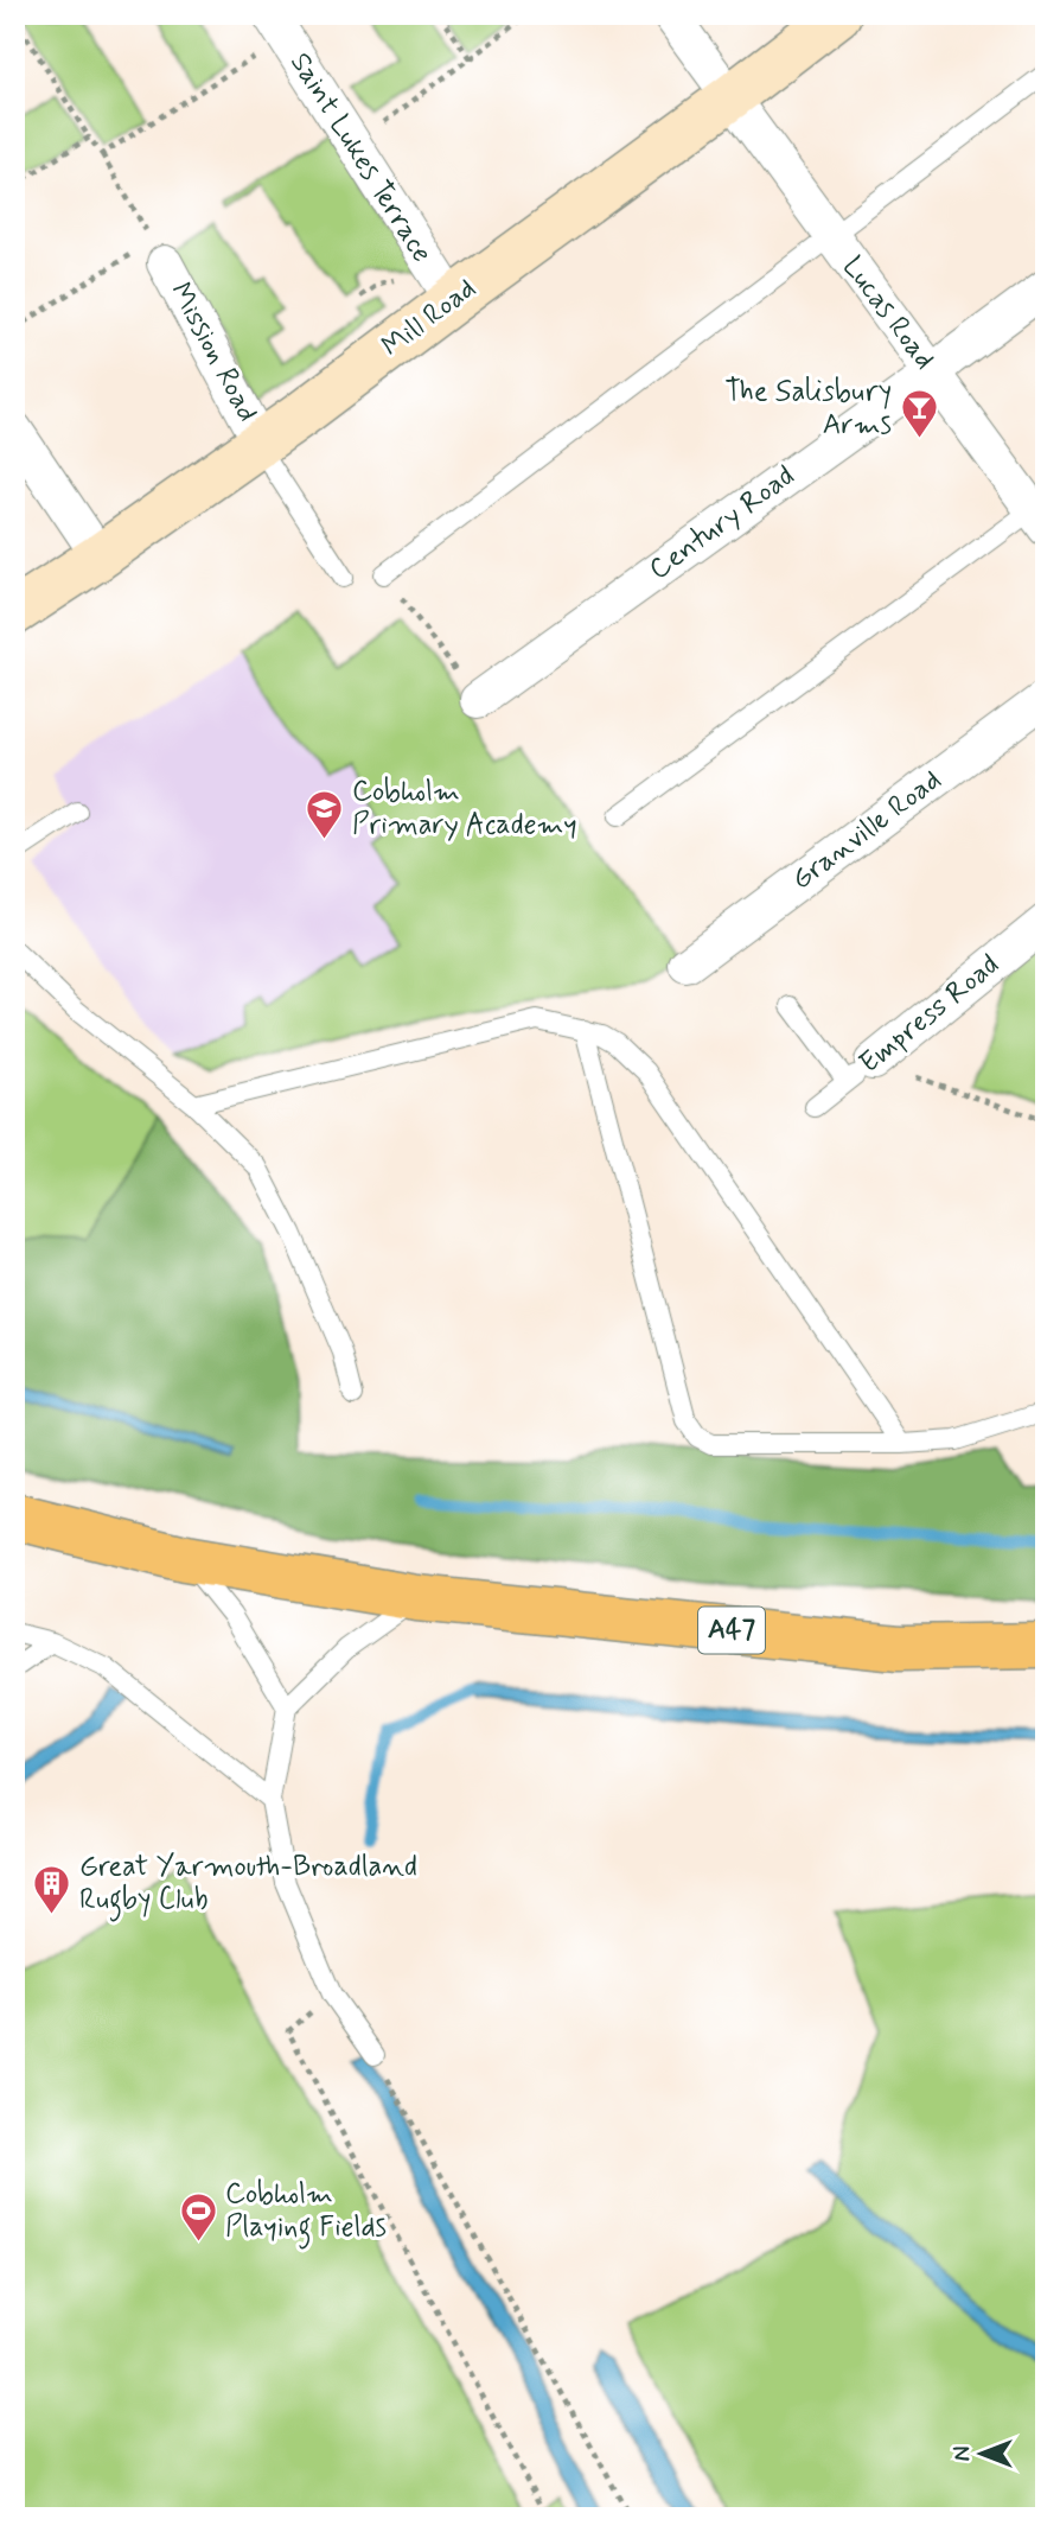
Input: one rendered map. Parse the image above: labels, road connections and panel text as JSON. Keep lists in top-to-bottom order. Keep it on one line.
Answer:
{"streets":{"highway":["A47"],"street":["Saint Lukes Terrace","Lucas Road","Mill Road","Mission Road","Century Road","Granville Road","Empress Road"]},"crossings":[["Saint Lukes Terrace","Mill Road"],["Lucas Road","Mill Road"],["Lucas Road","Century Road"],["Mill Road","Mission Road"]],"places":{"bar":["The Salisbury Arms"],"school or university":["Cobholm Primary Academy"],"building":["Great Yarmouth-Broadland Rugby Club"],"sports":["Cobholm Playing Fields"]},"north":"left"}
